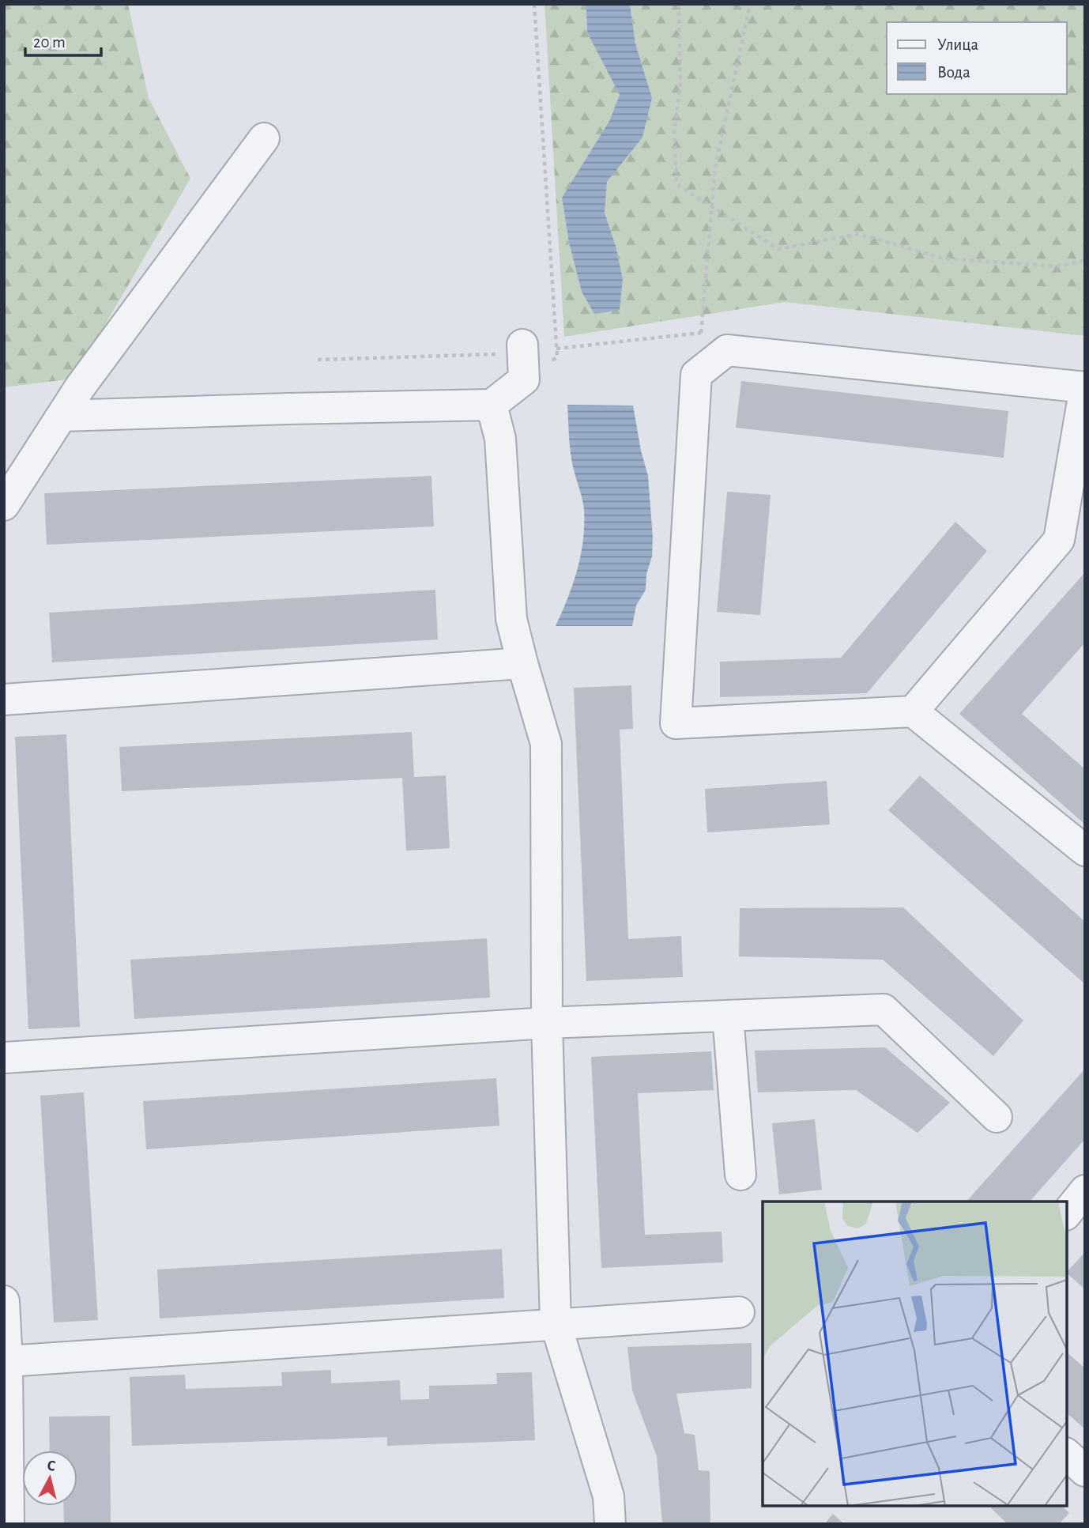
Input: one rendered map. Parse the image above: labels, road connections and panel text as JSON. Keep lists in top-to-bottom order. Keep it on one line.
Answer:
{"legend":["Улица","Вода"],"scale_bar":"20 m","north":"top"}
